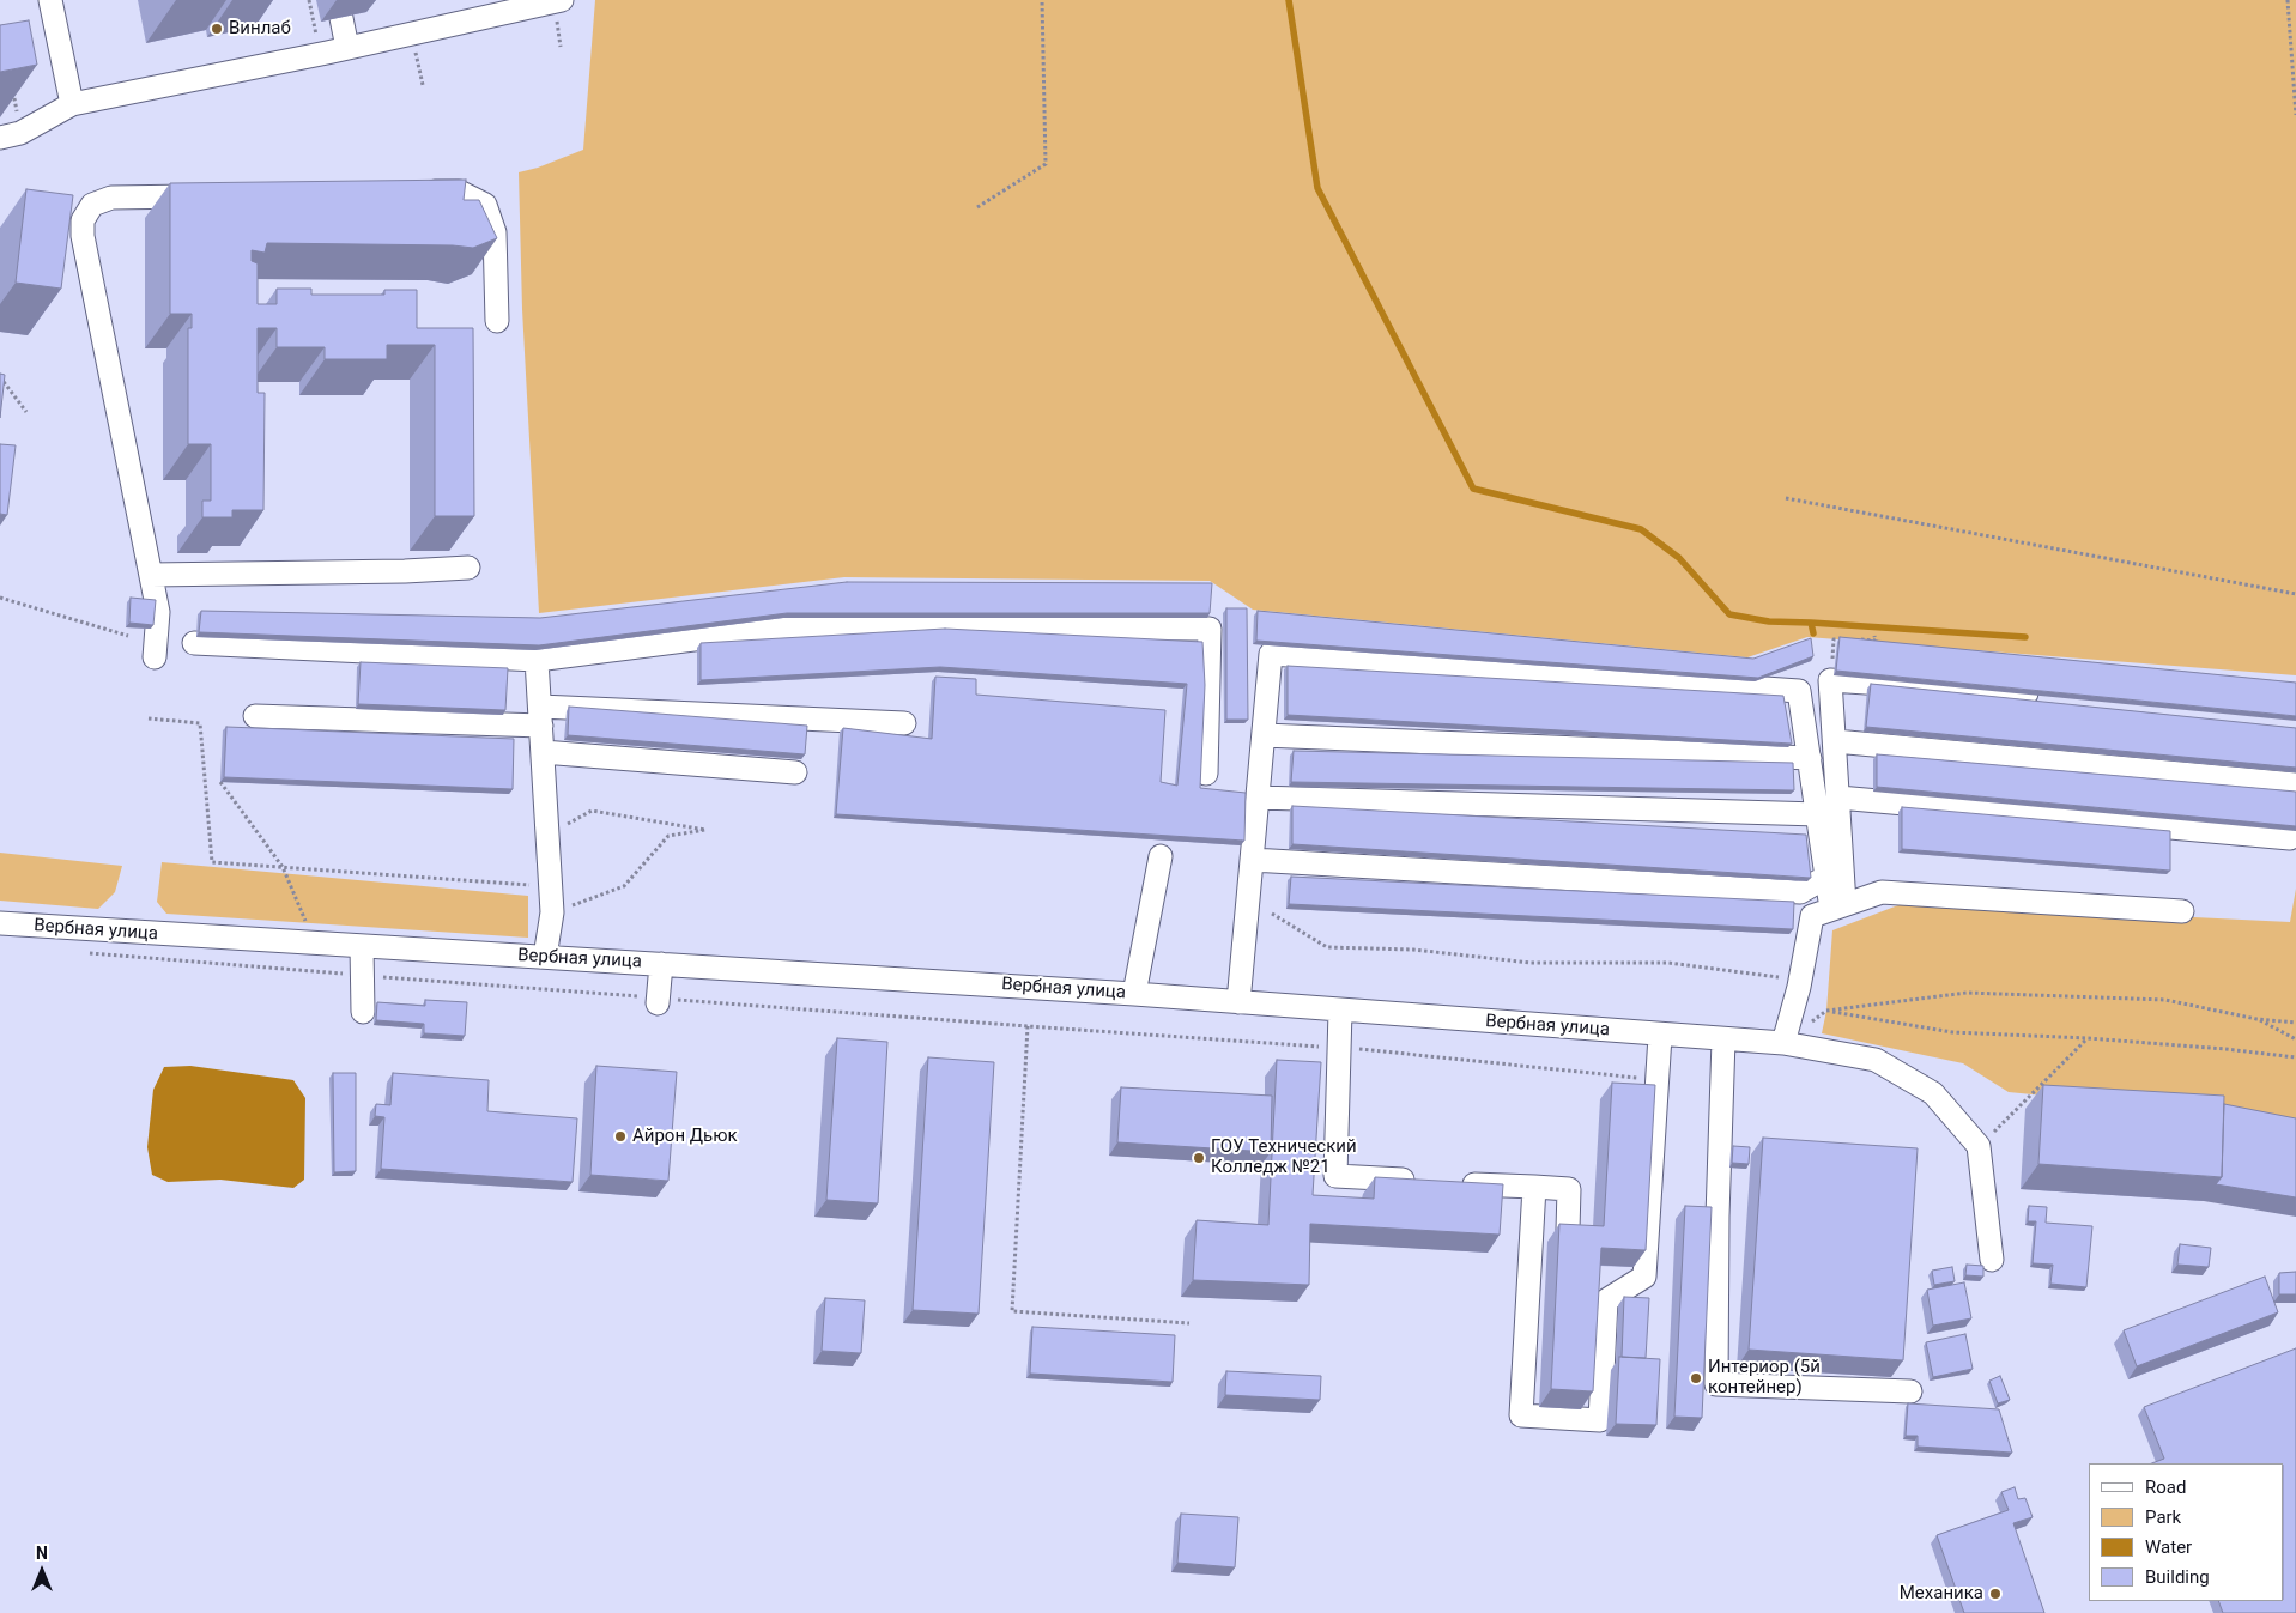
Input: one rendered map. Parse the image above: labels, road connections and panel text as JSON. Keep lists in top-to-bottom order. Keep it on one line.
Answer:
{"streets":{"street":["Вербная улица"]},"places":["Винлаб","Айрон Дьюк","ГОУ Технический Колледж №21","Интериор (5й контейнер)","Механика"],"legend":["Road","Park","Water","Building"],"north":"top"}
